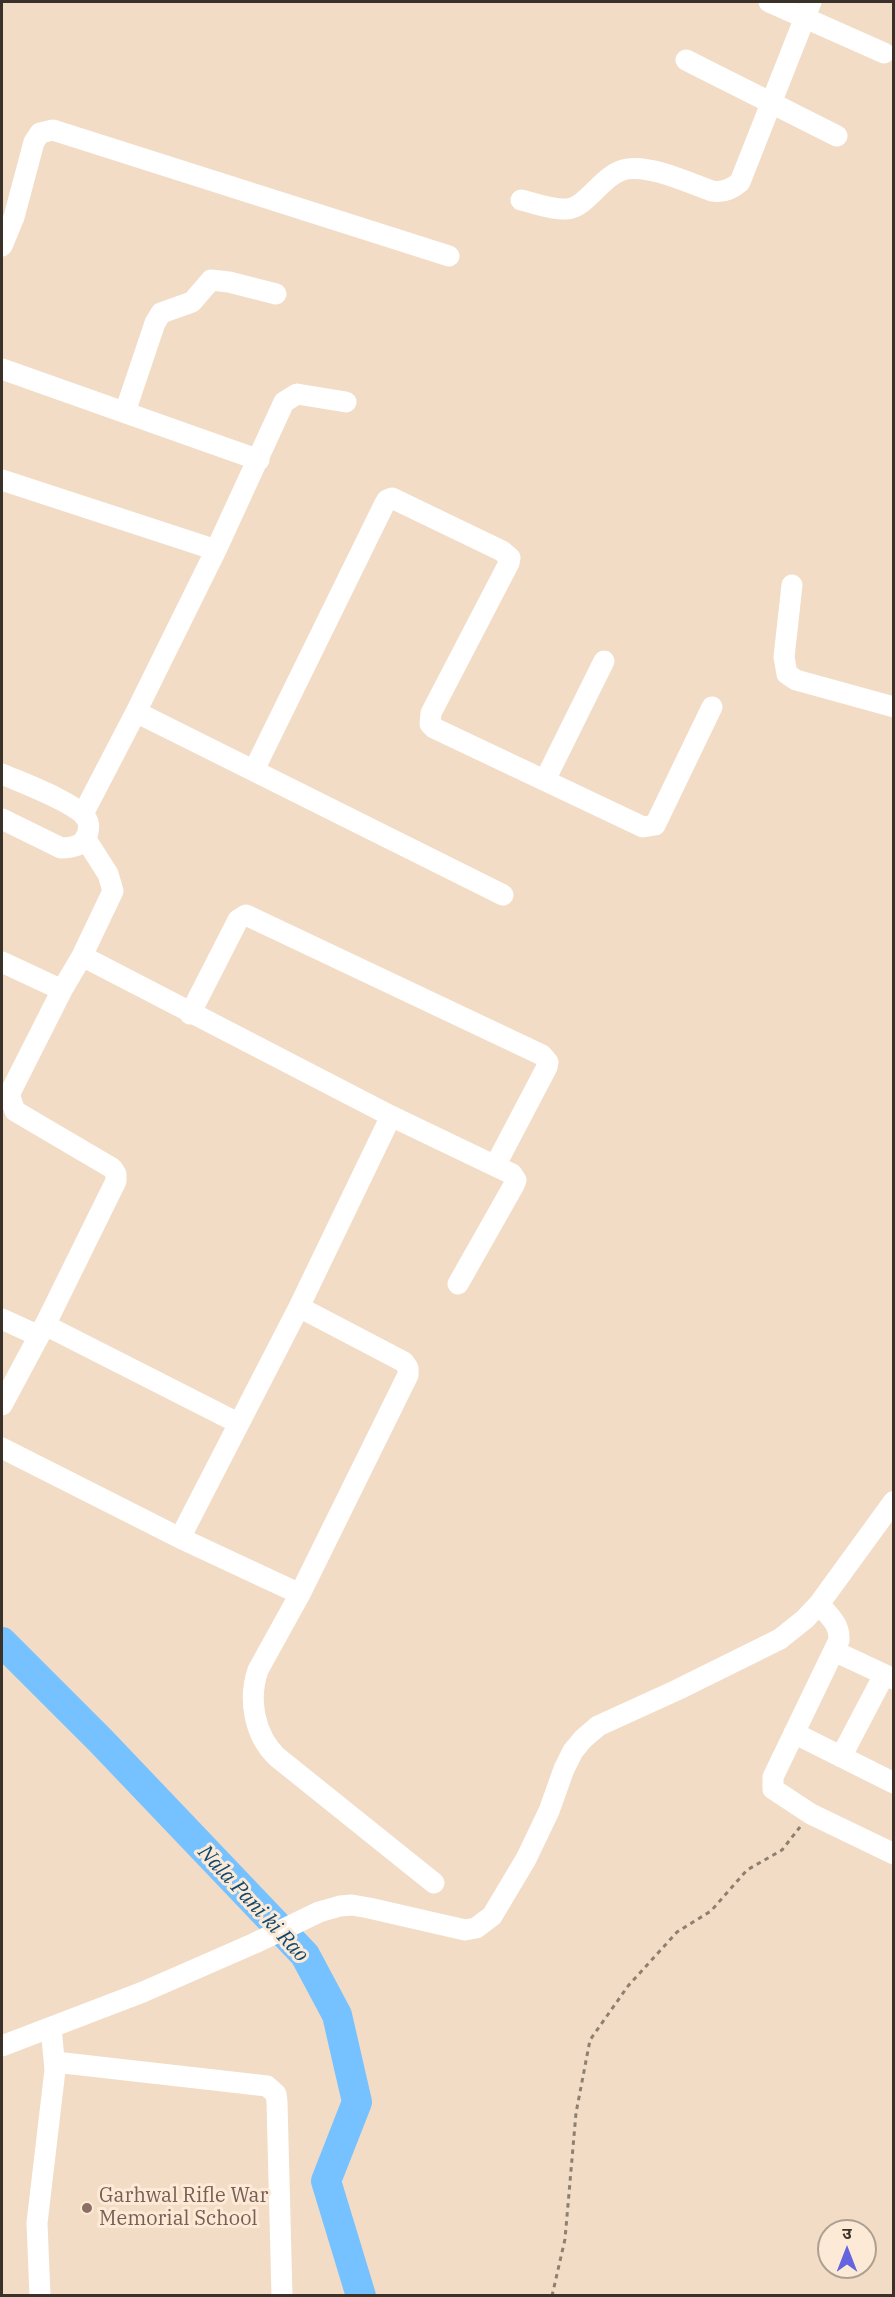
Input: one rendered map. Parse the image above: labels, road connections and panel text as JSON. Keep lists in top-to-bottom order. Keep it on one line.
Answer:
{"water":["Nala Pani ki Rao"],"places":["Garhwal Rifle War Memorial School"],"north":"top"}
